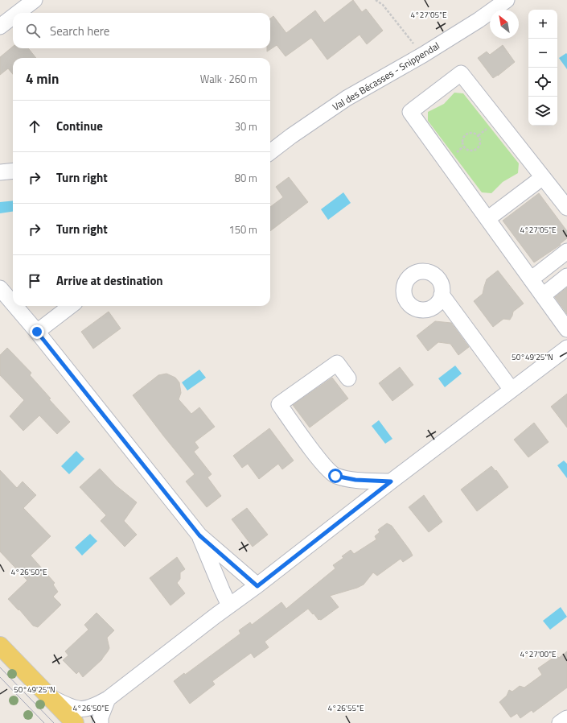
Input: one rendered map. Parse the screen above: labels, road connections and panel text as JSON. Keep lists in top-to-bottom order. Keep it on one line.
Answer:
{"streets":{"street":["Val des Bécasses - Snippendal"]},"north":"top left","page":{"map_buttons":["+","−"],"search":"Search here","heading":["4 min","Walk · 260 m"],"list":[["Continue","30 m"],["Turn right","80 m"],["Turn right","150 m"],"Arrive at destination"]},"coordinates":["4°27'05\"E","50°49'25\"N","4°26'50\"E","4°27'00\"E","4°26'55\"E"]}
